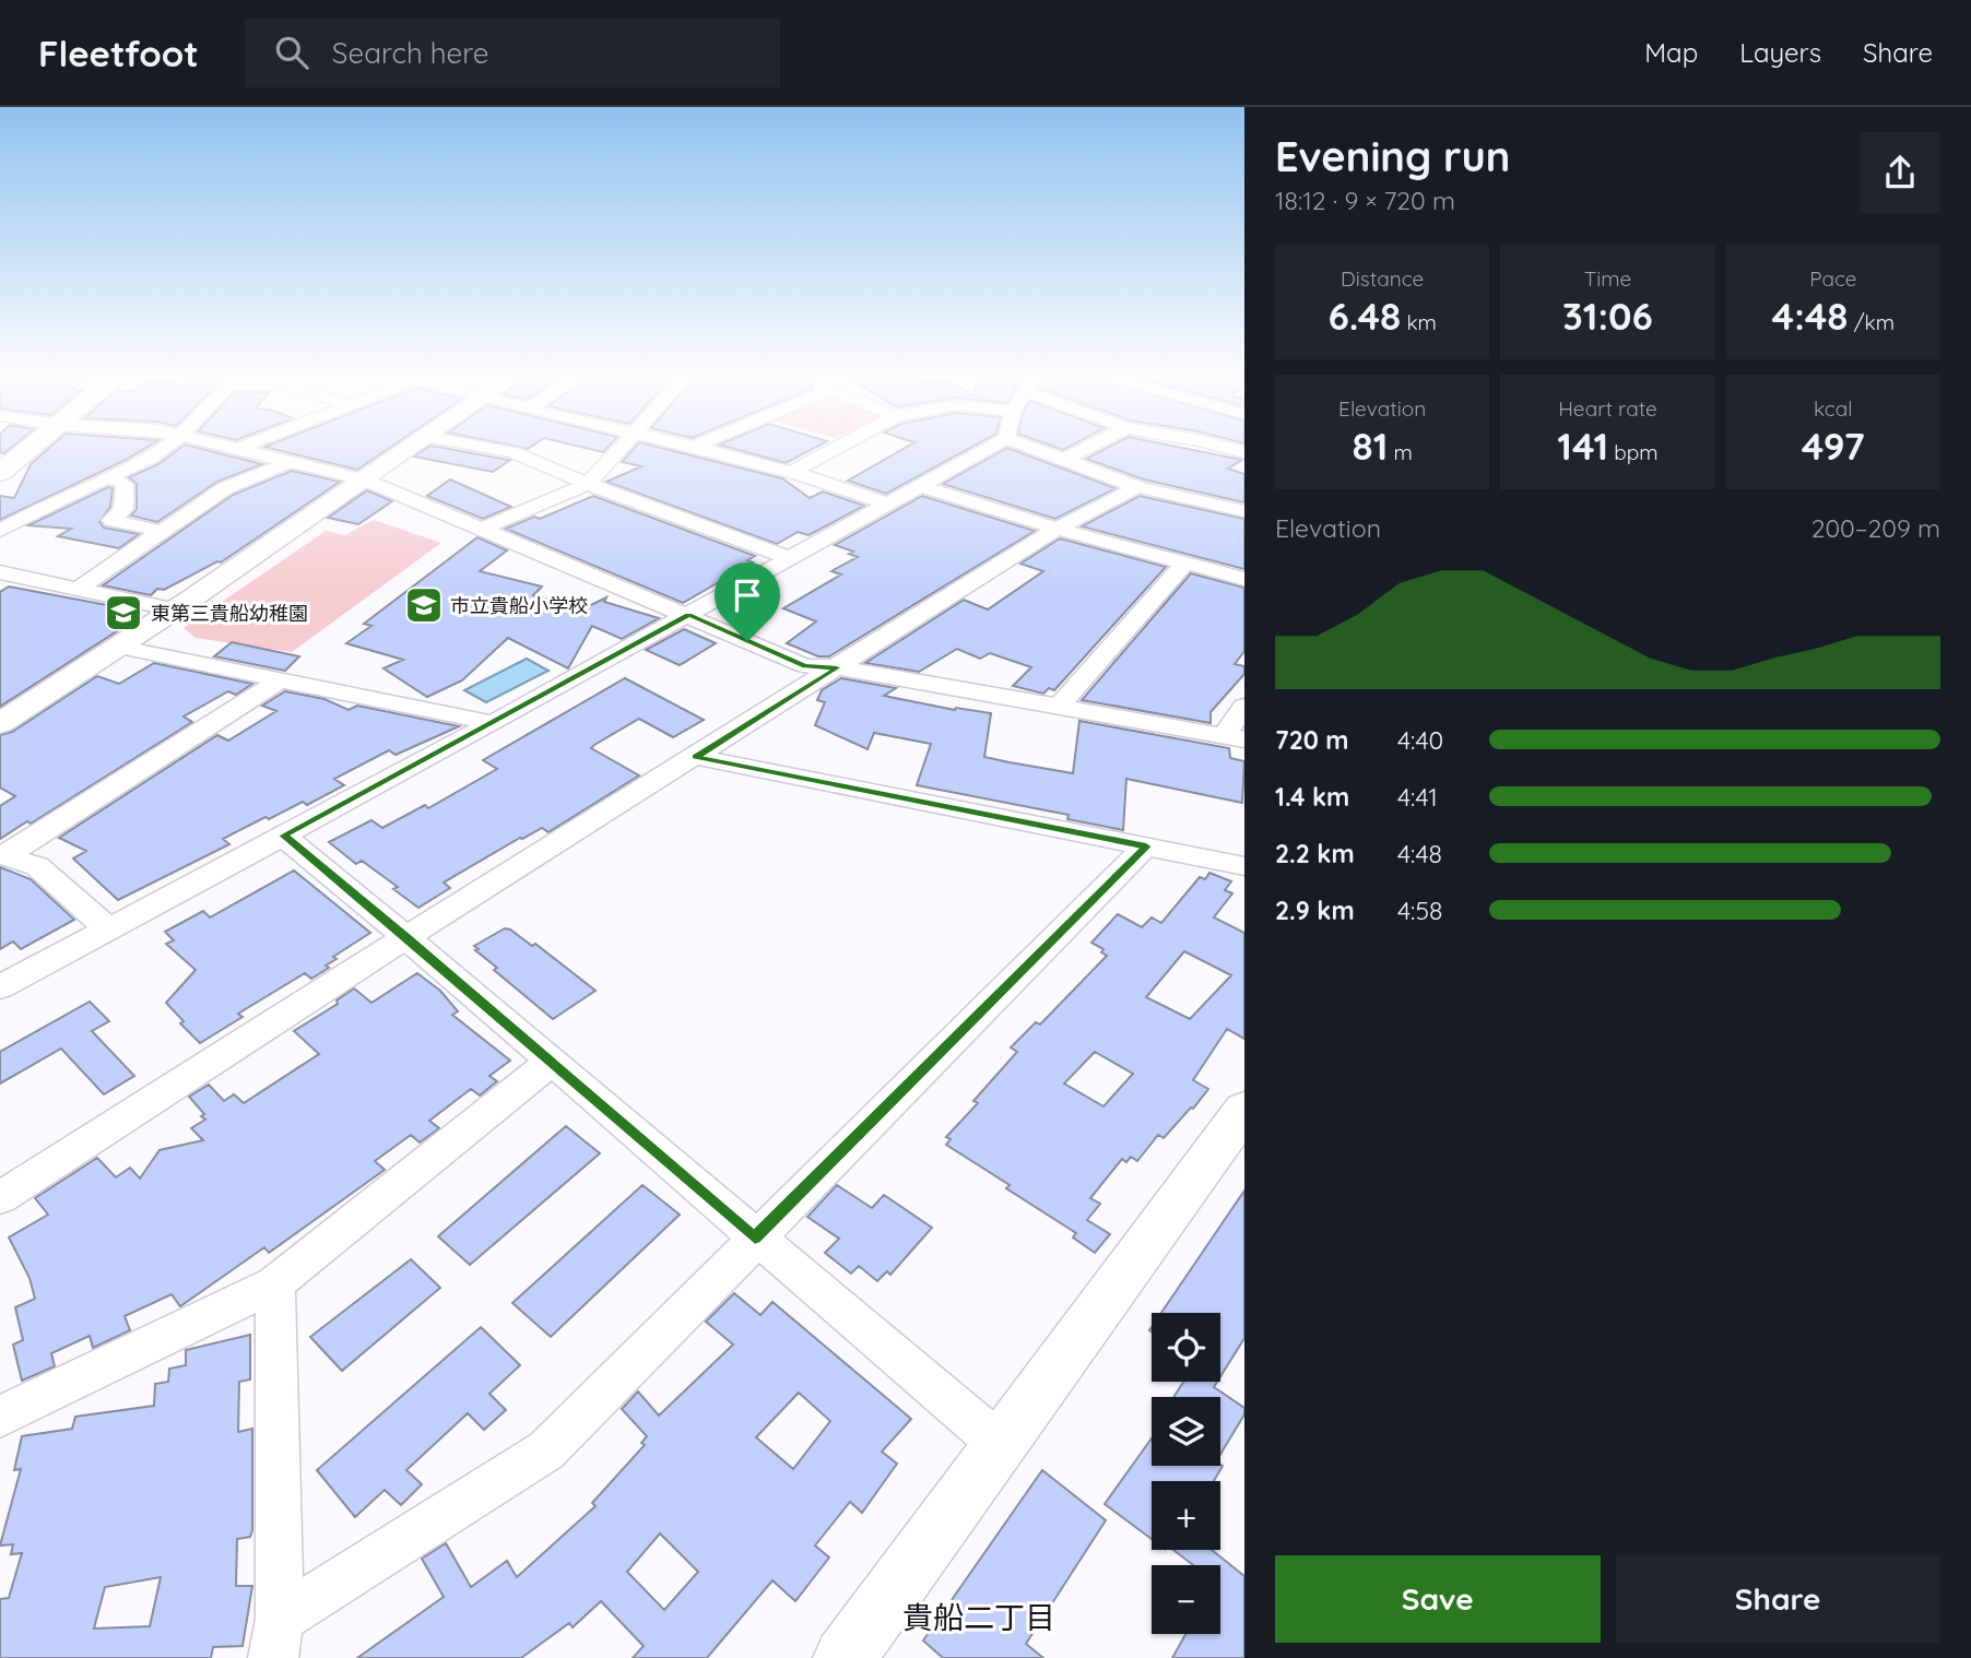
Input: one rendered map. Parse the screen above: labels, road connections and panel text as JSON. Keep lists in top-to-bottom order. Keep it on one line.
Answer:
{"districts":["貴船二丁目"],"places":{"school or university":["市立貴船小学校","東第三貴船幼稚園"]},"page":{"header":"Fleetfoot","search":"Search here","nav":["Map","Layers","Share"],"heading":["Evening run","18:12 · 9 × 720 m"],"stats":[["Distance","6.48 km"],["Time","31:06"],["Pace","4:48 /km"],["Elevation","81 m"],["Heart rate","141 bpm"],["kcal","497"]],"chart":["Elevation","200–209 m"],"list":[{"name":"720 m","note":"4:40"},{"name":"1.4 km","note":"4:41"},{"name":"2.2 km","note":"4:48"},{"name":"2.9 km","note":"4:58"}],"map_buttons":["+","−"],"buttons":["Save","Share"]}}
